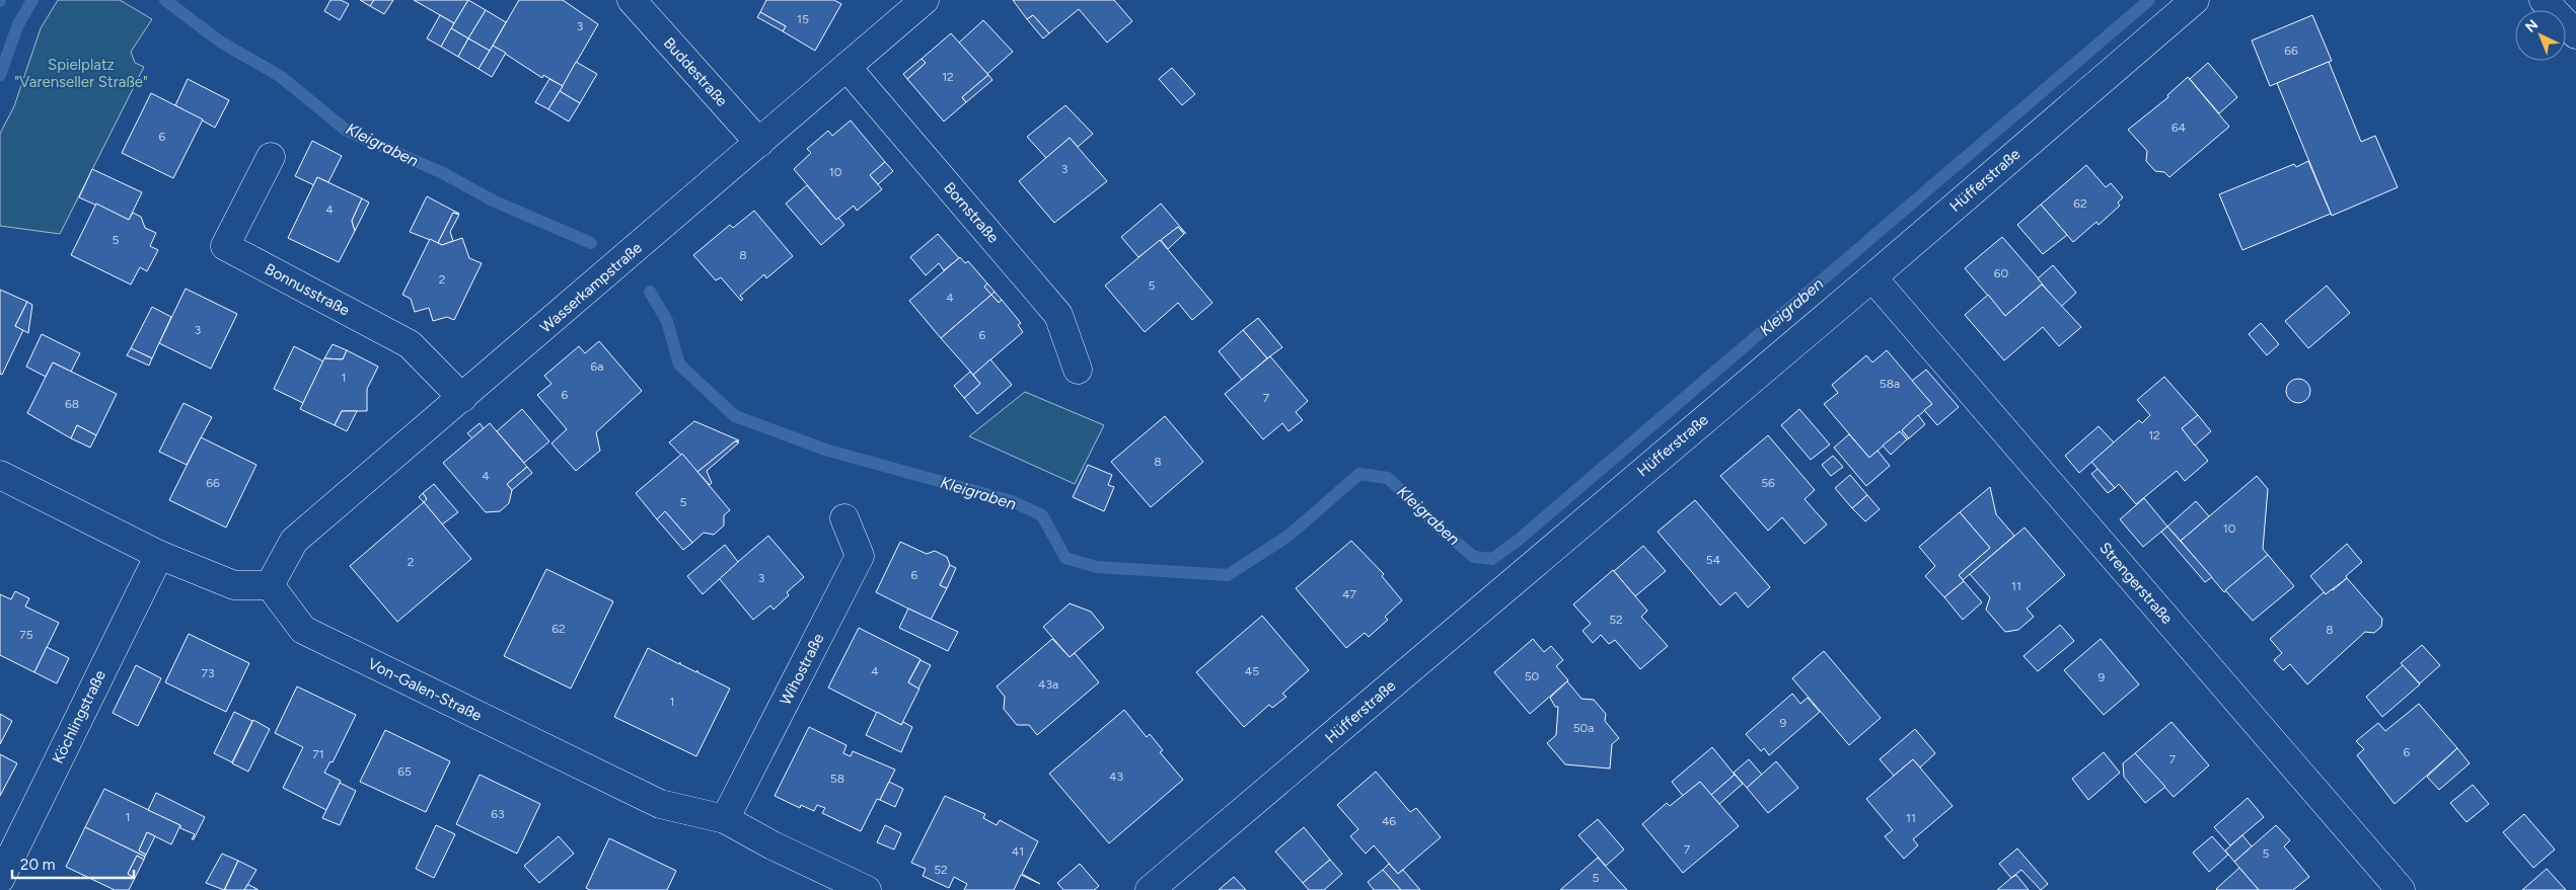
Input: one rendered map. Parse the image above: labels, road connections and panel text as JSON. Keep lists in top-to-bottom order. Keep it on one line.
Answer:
{"streets":{"street":["Buddestraße","Hüfferstraße","Bornstraße","Wasserkampstraße","Bonnusstraße","Strengerstraße","Wihostraße","Von-Galen-Straße","Köchlingstraße"]},"crossings":[["Buddestraße","Wasserkampstraße"],["Hüfferstraße","Strengerstraße"],["Bornstraße","Wasserkampstraße"],["Wasserkampstraße","Bonnusstraße"],["Wasserkampstraße","Von-Galen-Straße"],["Wihostraße","Von-Galen-Straße"]],"water":["Kleigraben"],"parks":["Spielplatz \"Varenseller Straße\""],"house_numbers":["15","3","66","12","64","6","3","10","62","4","5","8","60","2","5","4","3","6","6a","1","58a","6","7","68","12","8","4","66","56","5","10","54","2","6","3","11","47","52","62","8","75","4","45","73","50","9","43a","1","9","50a","6","71","7","65","43","58","63","1","11","46","7","41","5","52","5"],"scale_bar":"20 m","north":"top left"}
